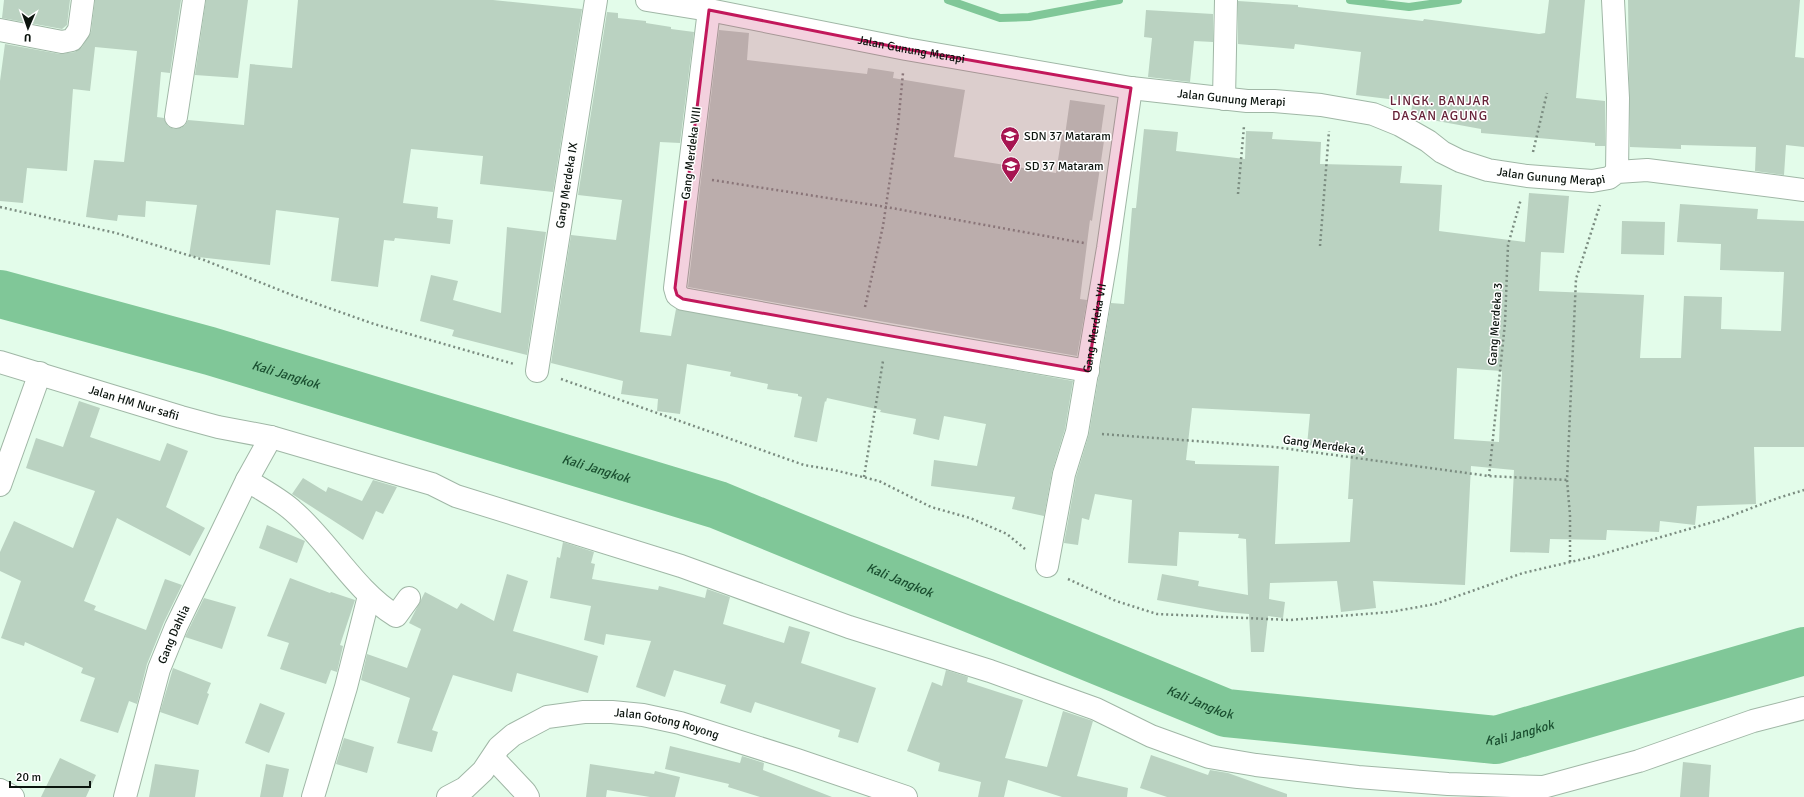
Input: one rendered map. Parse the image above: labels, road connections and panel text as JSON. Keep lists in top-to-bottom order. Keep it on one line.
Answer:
{"streets":{"street":["Jalan Gunung Merapi","Gang Merdeka VIII","Gang Merdeka IX","Gang Merdeka VII","Jalan HM Nur safii","Gang Dahlia","Jalan Gotong Royong"],"path":["Gang Merdeka 3","Gang Merdeka 4"]},"crossings":[["Jalan Gunung Merapi","Gang Merdeka VIII"],["Jalan Gunung Merapi","Gang Merdeka 3"],["Jalan Gunung Merapi","Gang Merdeka VII"],["Gang Merdeka 3","Gang Merdeka 4"],["Gang Merdeka VII","Gang Merdeka 4"],["Jalan HM Nur safii","Gang Dahlia"]],"districts":["LINGK. BANJAR DASAN AGUNG"],"water":["Kali Jangkok"],"places":{"school or university":["SDN 37 Mataram","SD 37 Mataram"]},"scale_bar":"20 m","north":"bottom"}
